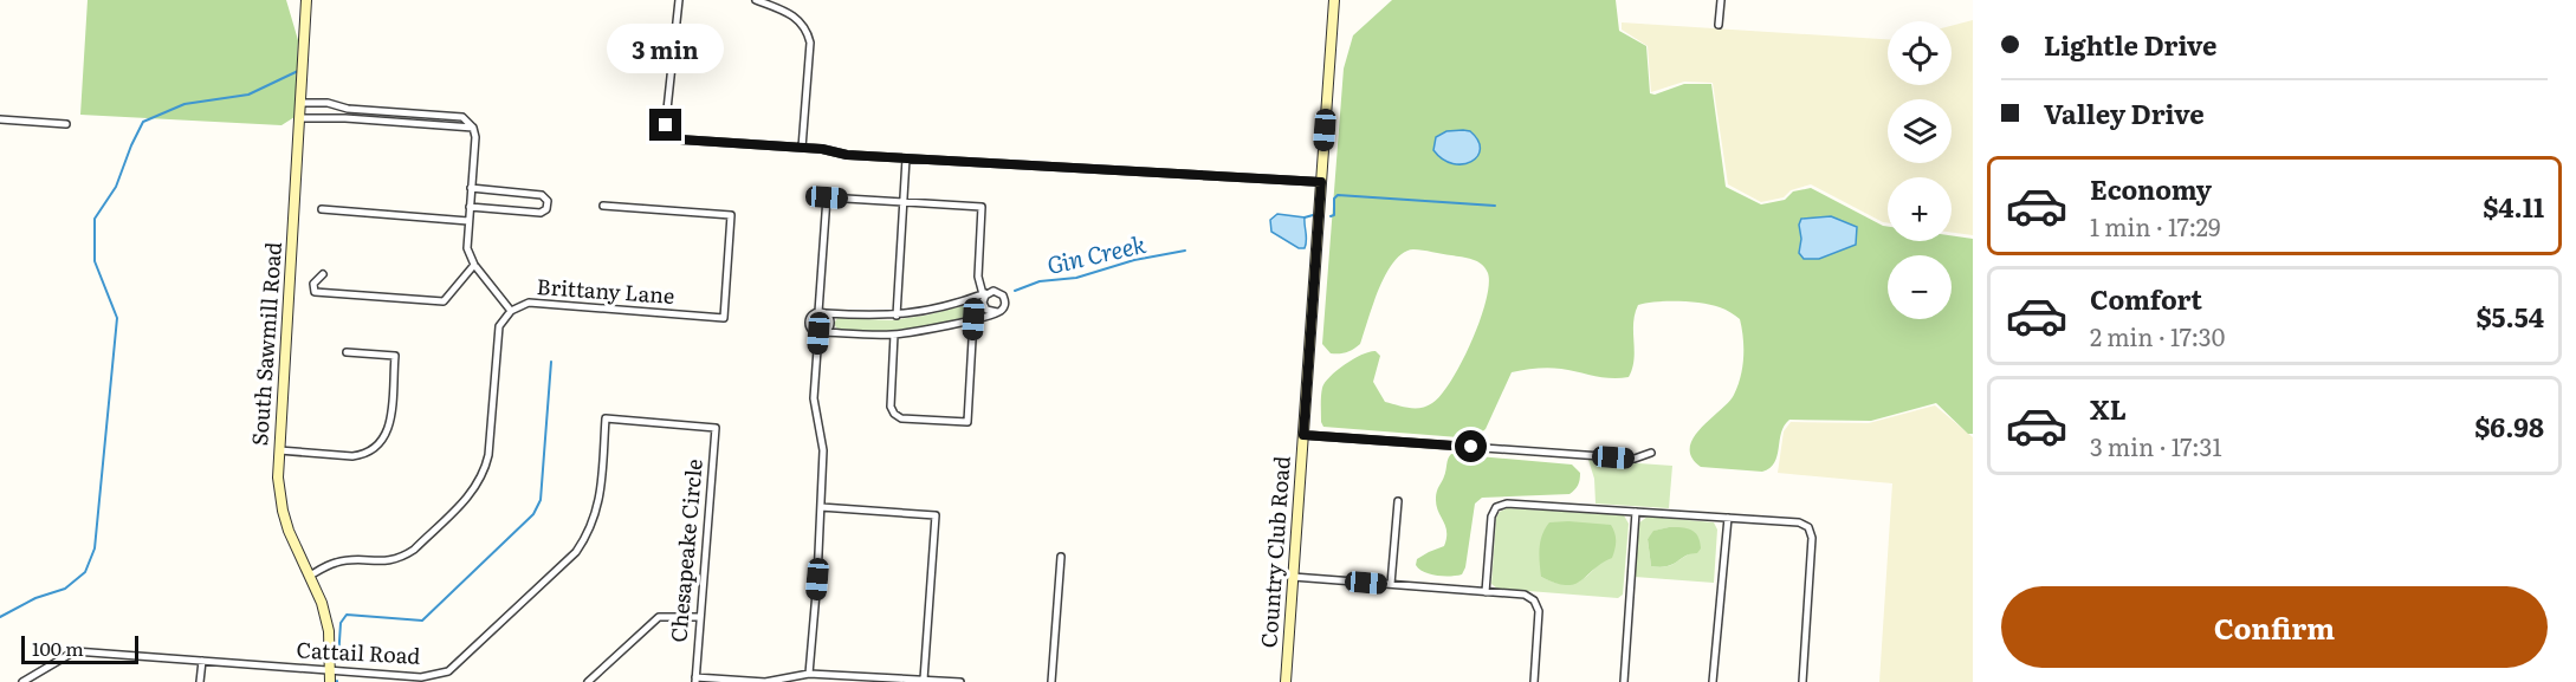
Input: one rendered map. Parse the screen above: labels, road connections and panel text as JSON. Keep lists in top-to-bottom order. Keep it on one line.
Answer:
{"streets":{"street":["Brittany Lane","South Sawmill Road","Chesapeake Circle","Country Club Road","Cattail Road"]},"crossings":[["Brittany Lane","South Sawmill Road"],["South Sawmill Road","Cattail Road"],["Chesapeake Circle","Cattail Road"]],"water":["Gin Creek"],"scale_bar":"100 m","page":{"banner":["Lightle Drive","Valley Drive"],"map_buttons":["+","−"],"bubble":"3 min","list":[{"name":"Economy","note":"1 min · 17:29","value":"$4.11"},{"name":"Comfort","note":"2 min · 17:30","value":"$5.54"},{"name":"XL","note":"3 min · 17:31","value":"$6.98"}],"buttons":"Confirm","scale":"100 m"}}
